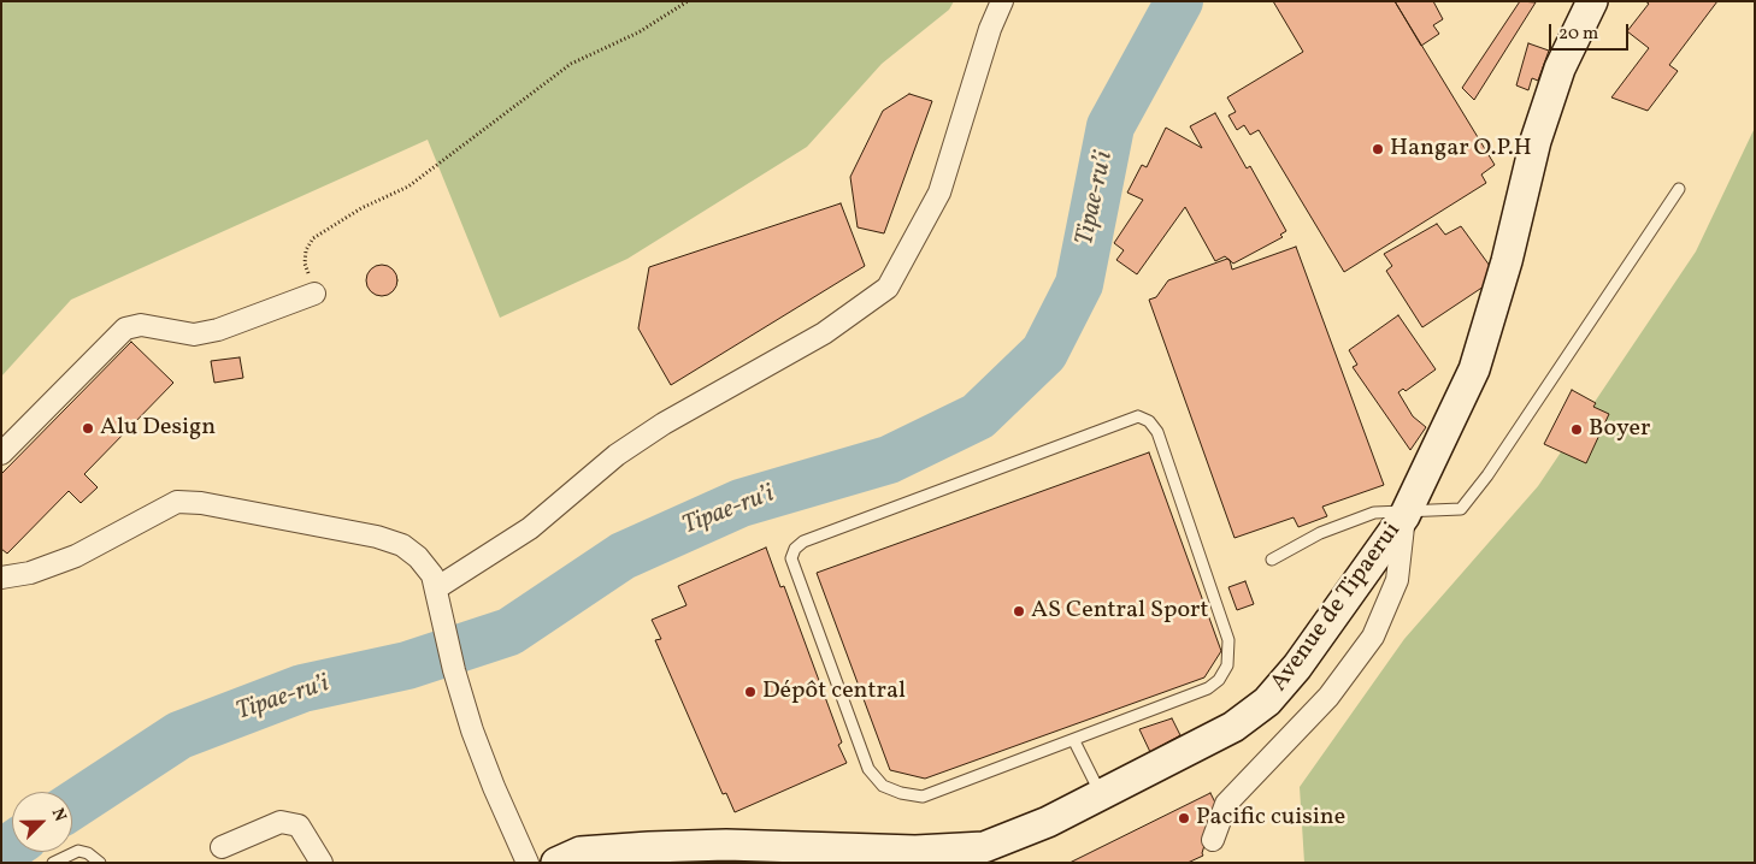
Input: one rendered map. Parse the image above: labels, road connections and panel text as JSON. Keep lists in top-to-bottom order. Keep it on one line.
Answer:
{"streets":{"main road":["Avenue de Tipaerui"]},"water":["Tipae-ru’i"],"places":["Hangar O.P.H","Alu Design","Boyer","AS Central Sport","Dépôt central","Pacific cuisine"],"scale_bar":"20 m","north":"top right"}
